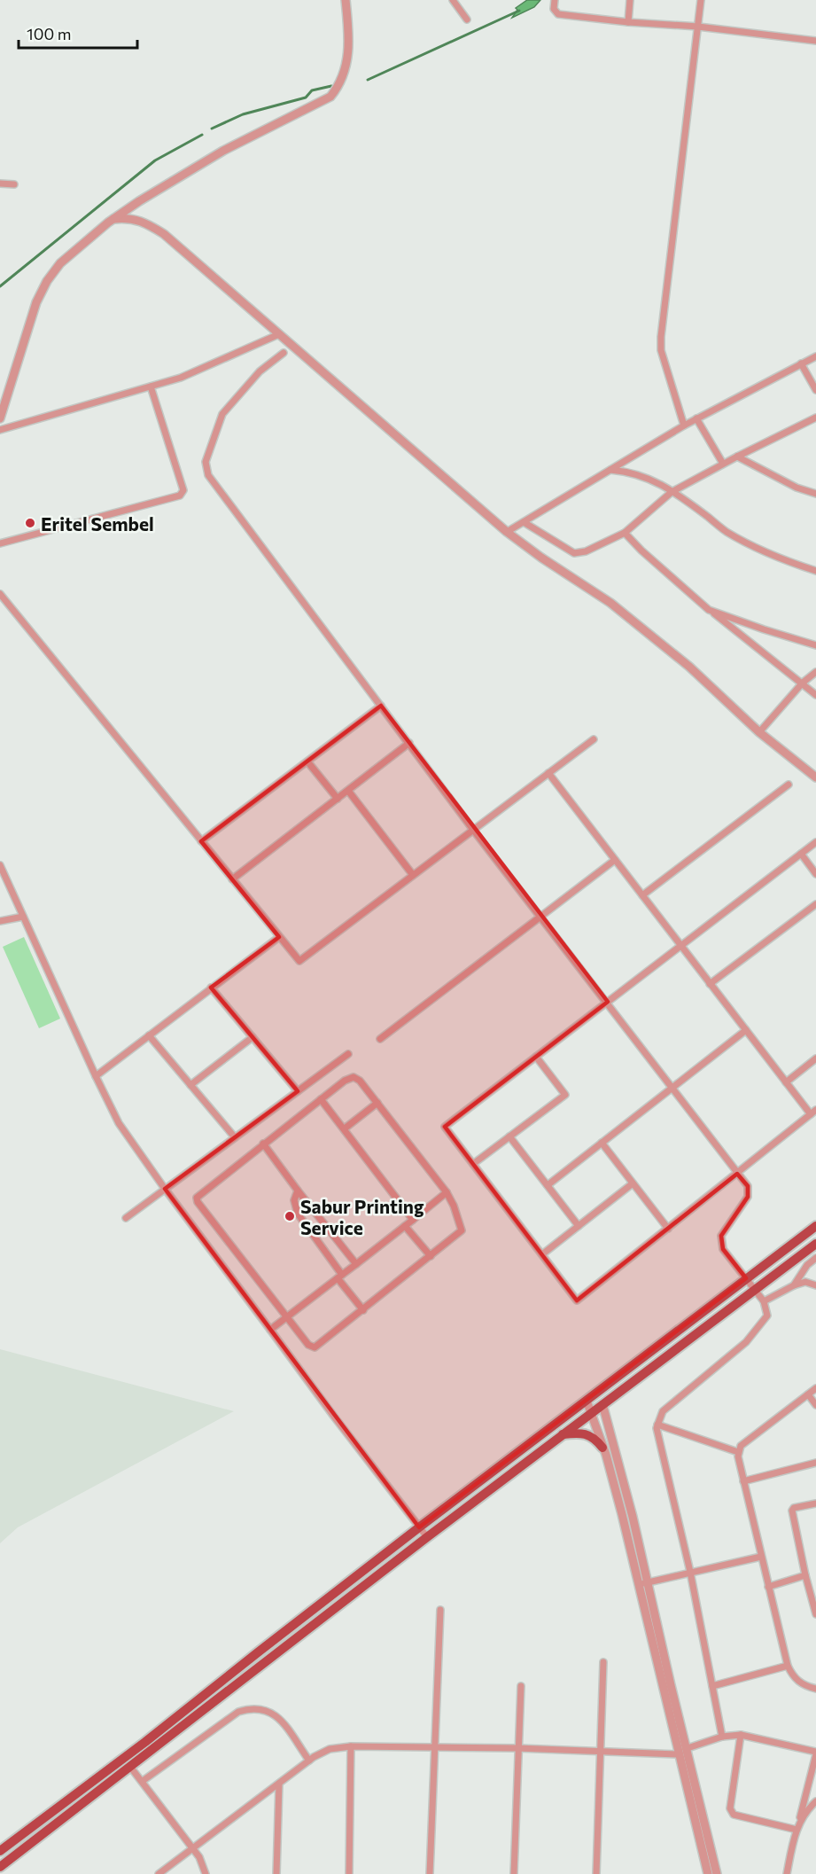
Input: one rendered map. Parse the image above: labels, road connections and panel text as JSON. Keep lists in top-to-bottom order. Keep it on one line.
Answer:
{"places":["Eritel Sembel","Sabur Printing Service"],"scale_bar":"100 m"}
